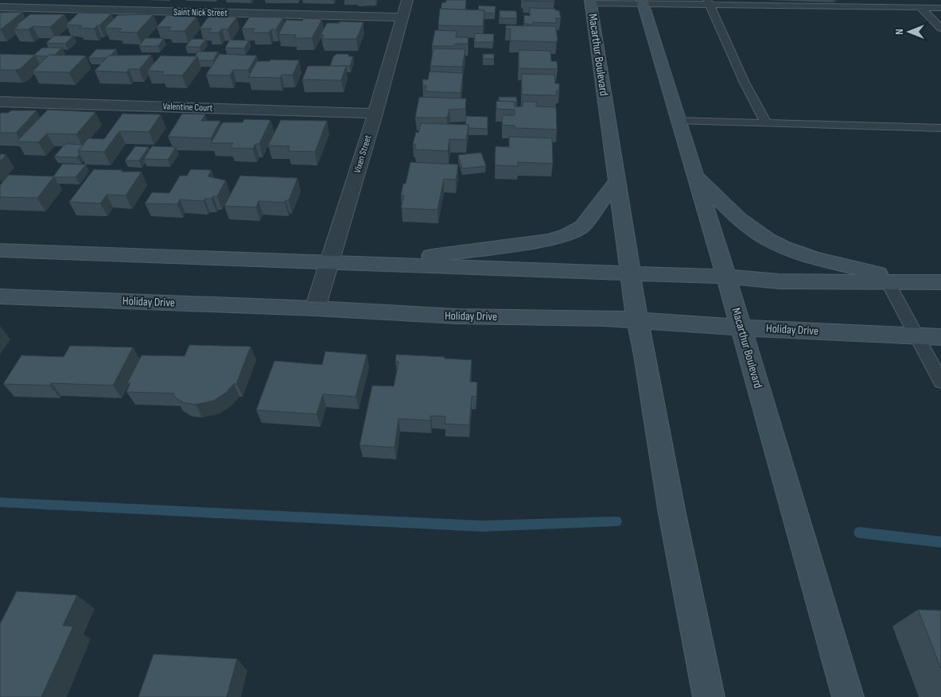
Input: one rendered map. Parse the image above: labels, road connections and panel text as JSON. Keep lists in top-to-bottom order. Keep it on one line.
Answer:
{"streets":{"street":["Saint Nick Street","Macarthur Boulevard","Valentine Court","Vixen Street","Holiday Drive"]},"crossings":[["Saint Nick Street","Vixen Street"],["Macarthur Boulevard","Holiday Drive"],["Valentine Court","Vixen Street"],["Vixen Street","Holiday Drive"]],"north":"left"}
